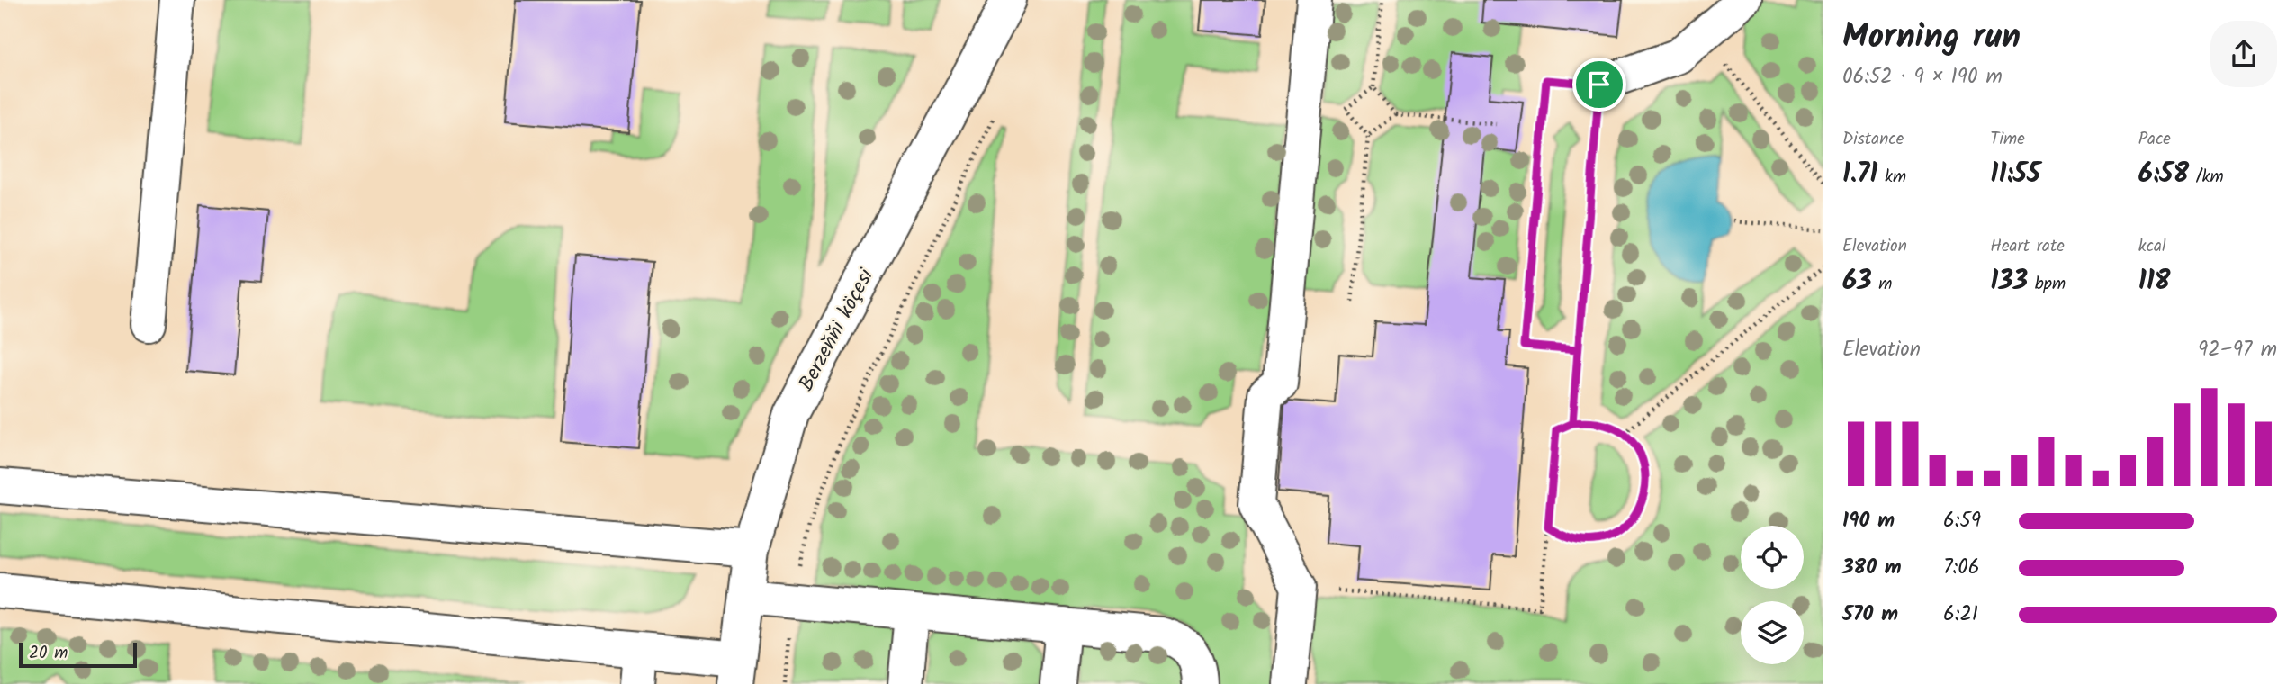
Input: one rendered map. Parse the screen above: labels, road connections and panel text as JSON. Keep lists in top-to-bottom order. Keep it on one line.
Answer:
{"streets":{"street":["Berzeňňi köçesi"]},"scale_bar":"20 m","page":{"heading":["Morning run","06:52 · 9 × 190 m"],"stats":[["Distance","1.71 km"],["Time","11:55"],["Pace","6:58 /km"],["Elevation","63 m"],["Heart rate","133 bpm"],["kcal","118"]],"chart":["Elevation","92–97 m"],"list":[{"name":"190 m","note":"6:59"},{"name":"380 m","note":"7:06"},{"name":"570 m","note":"6:21"}],"scale":"20 m"}}
